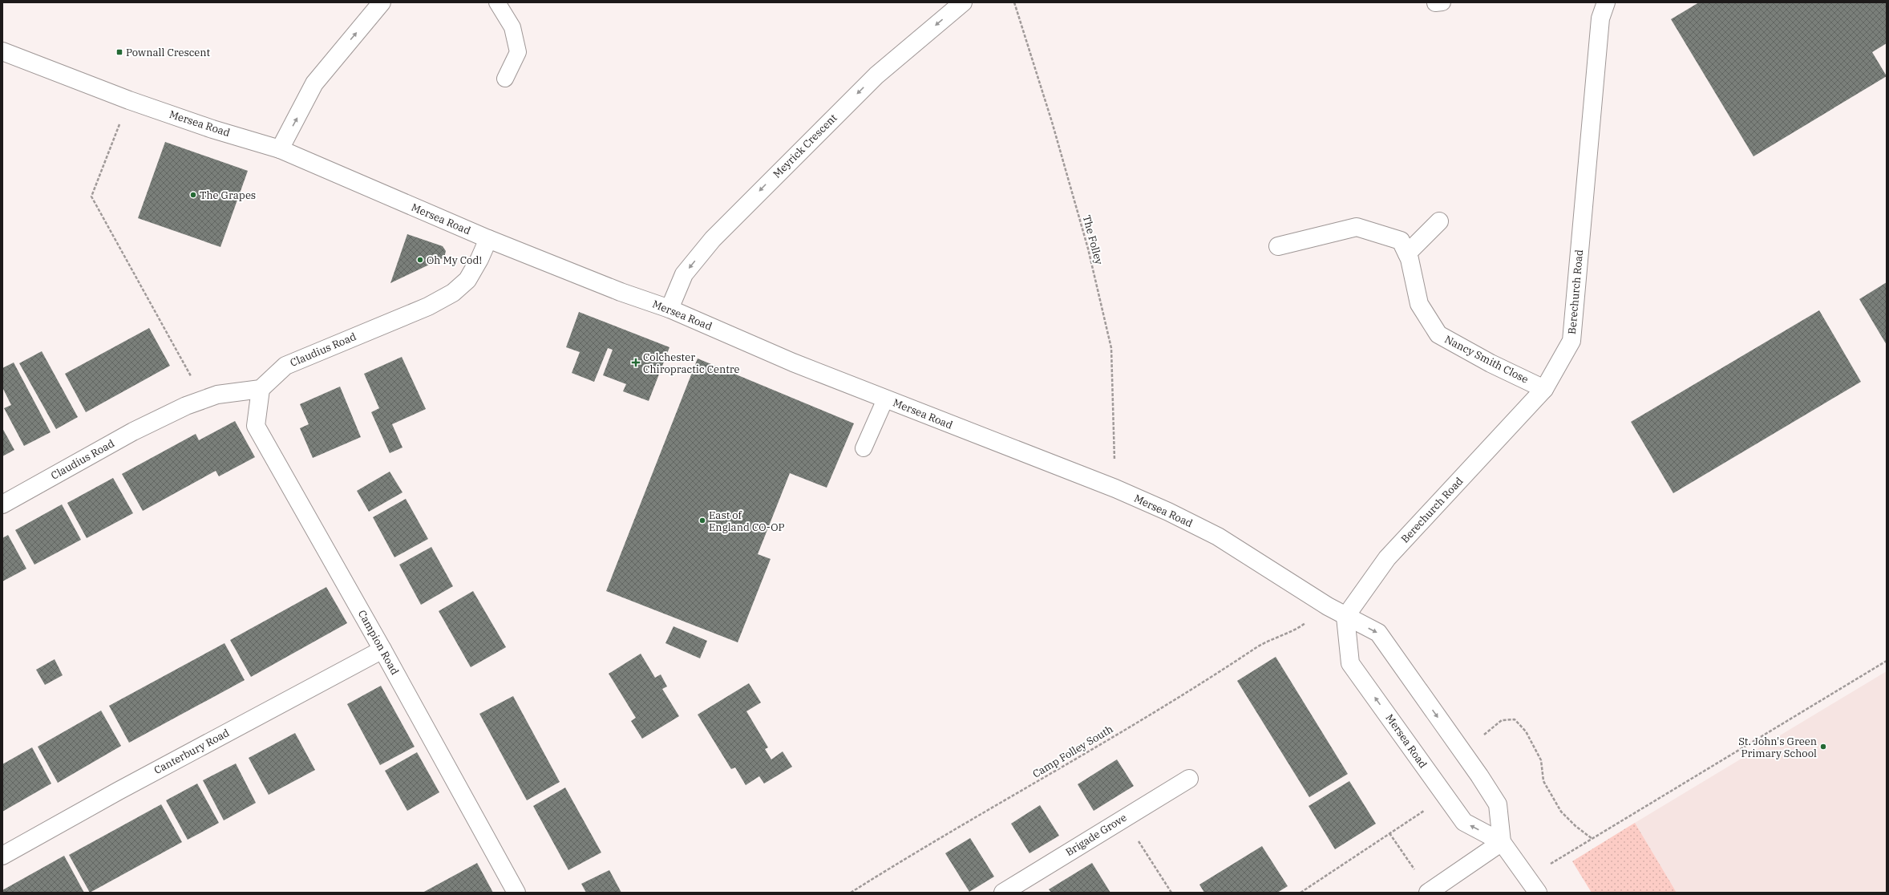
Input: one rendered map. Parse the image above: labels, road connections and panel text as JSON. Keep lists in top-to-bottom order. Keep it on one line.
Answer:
{"streets":{"street":["Mersea Road","Meyrick Crescent","Berechurch Road","Claudius Road","Nancy Smith Close","Campion Road","Canterbury Road","Brigade Grove"],"path":["The Folley","Camp Folley South"]},"crossings":[["Mersea Road","Meyrick Crescent"],["Mersea Road","The Folley"],["Mersea Road","Berechurch Road"],["Mersea Road","Claudius Road"],["Berechurch Road","Nancy Smith Close"],["Claudius Road","Campion Road"],["Campion Road","Canterbury Road"]],"one_way":["Meyrick Crescent"],"places":{"transit":["Pownall Crescent"],"other":["The Grapes","Oh My Cod!","East of England CO-OP","St. John's Green Primary School"],"health":["Colchester Chiropractic Centre"]}}
